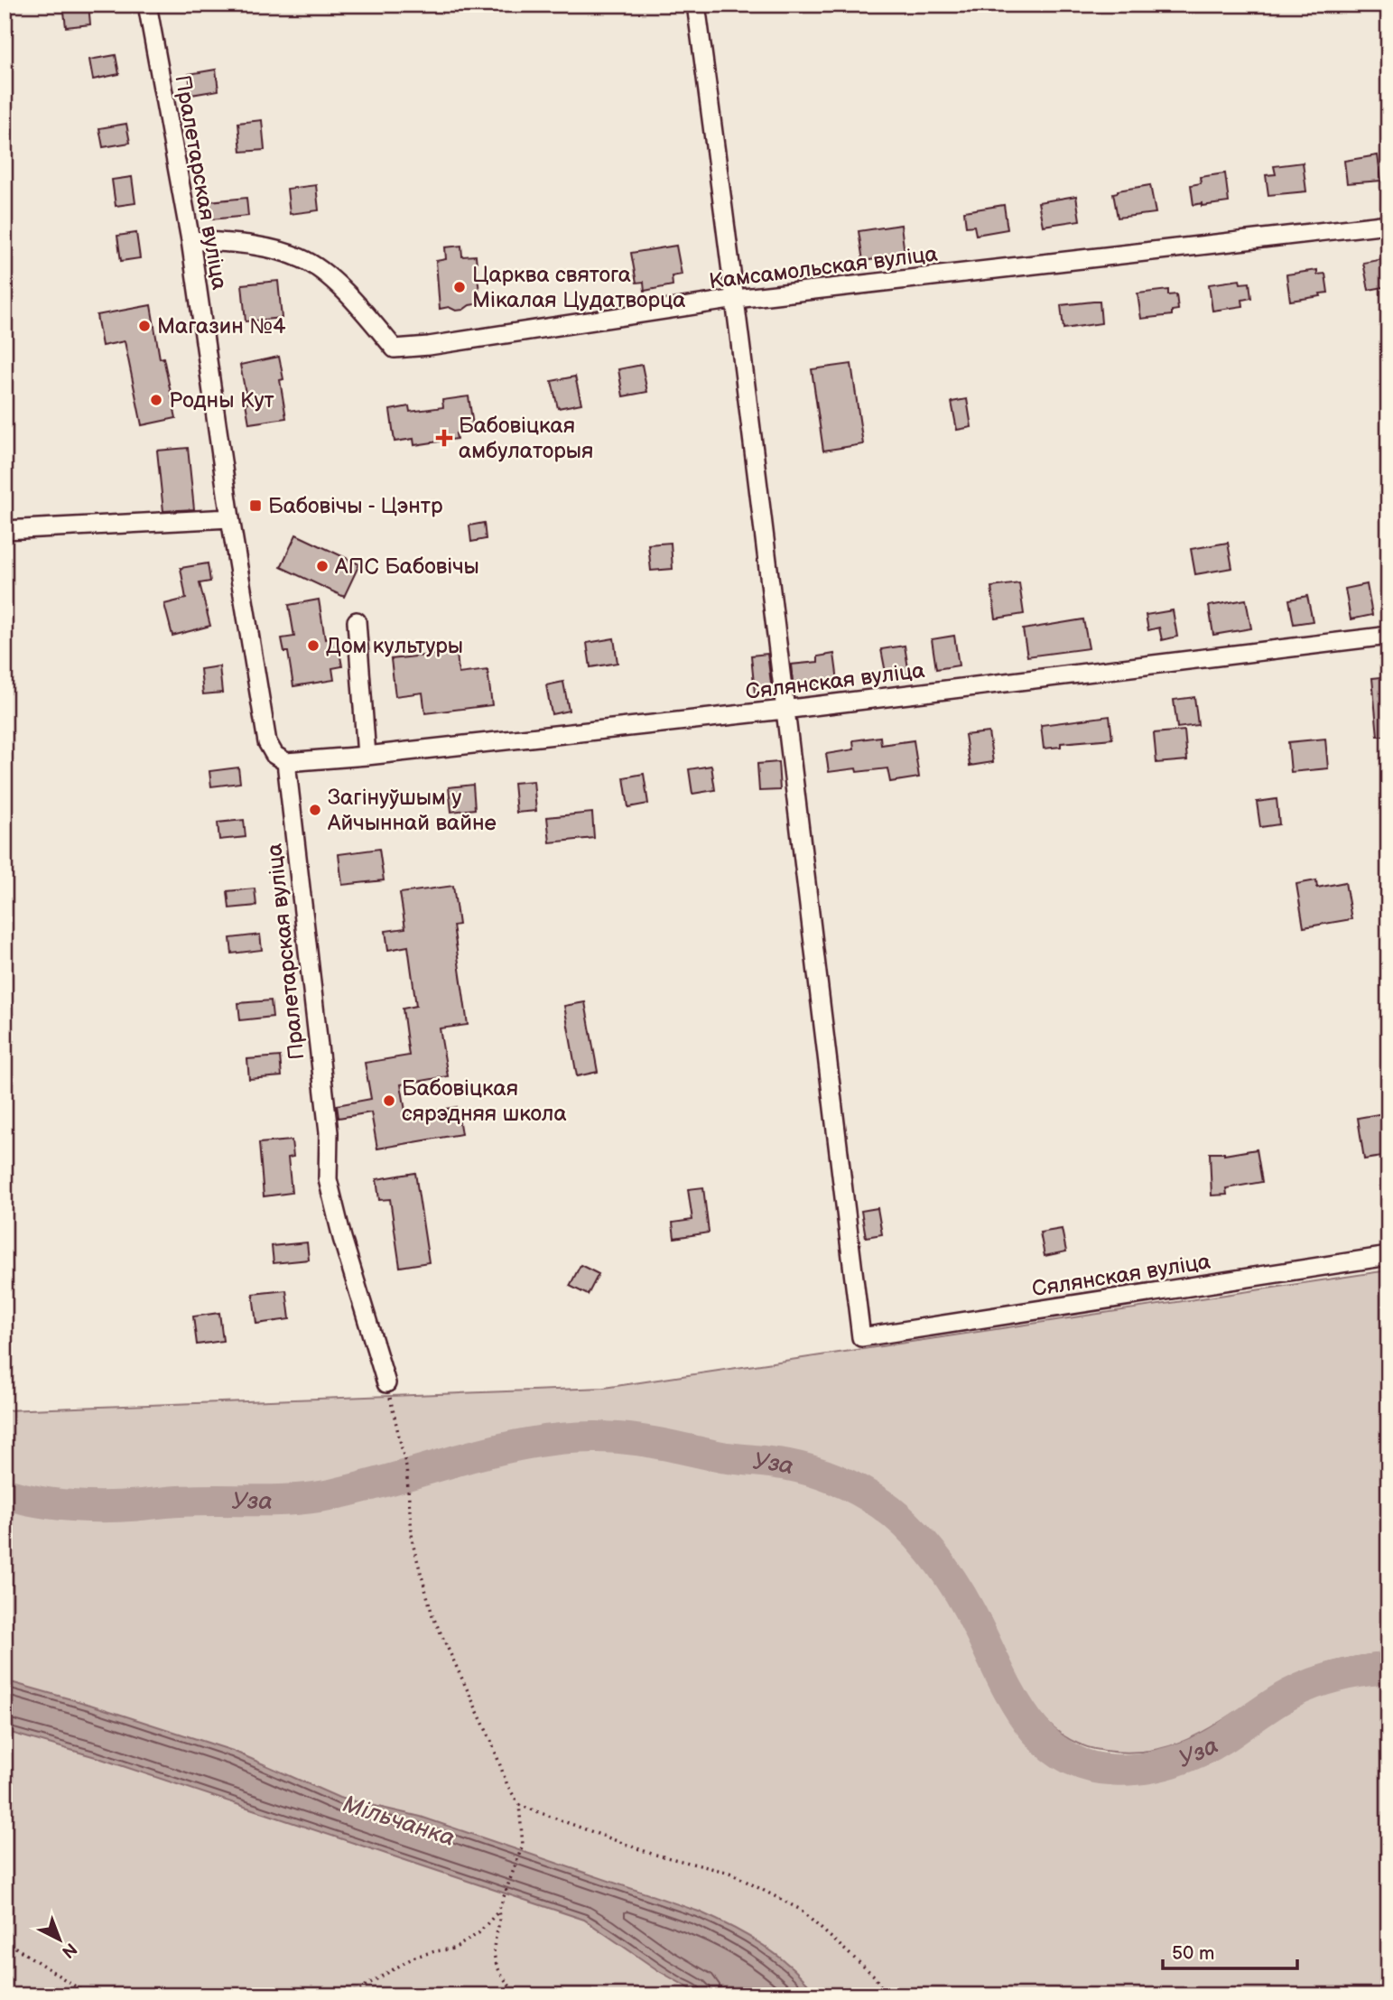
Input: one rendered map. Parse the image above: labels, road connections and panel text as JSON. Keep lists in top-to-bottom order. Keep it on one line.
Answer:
{"streets":{"street":["Пралетарская вуліца","Камсамольская вуліца","Сялянская вуліца"]},"crossings":[["Пралетарская вуліца","Камсамольская вуліца"],["Пралетарская вуліца","Сялянская вуліца"]],"water":["Уза","Мільчанка"],"places":{"other":["Царква святога Мікалая Цудатворца","Магазин №4","Родны Кут","АПС Бабовічы","Дом культуры","Загінуўшым у Айчыннай вайне","Бабовіцкая сярэдняя школа"],"health":["Бабовіцкая амбулаторыя"],"transit":["Бабовічы - Цэнтр"]},"scale_bar":"50 m","north":"bottom right"}
